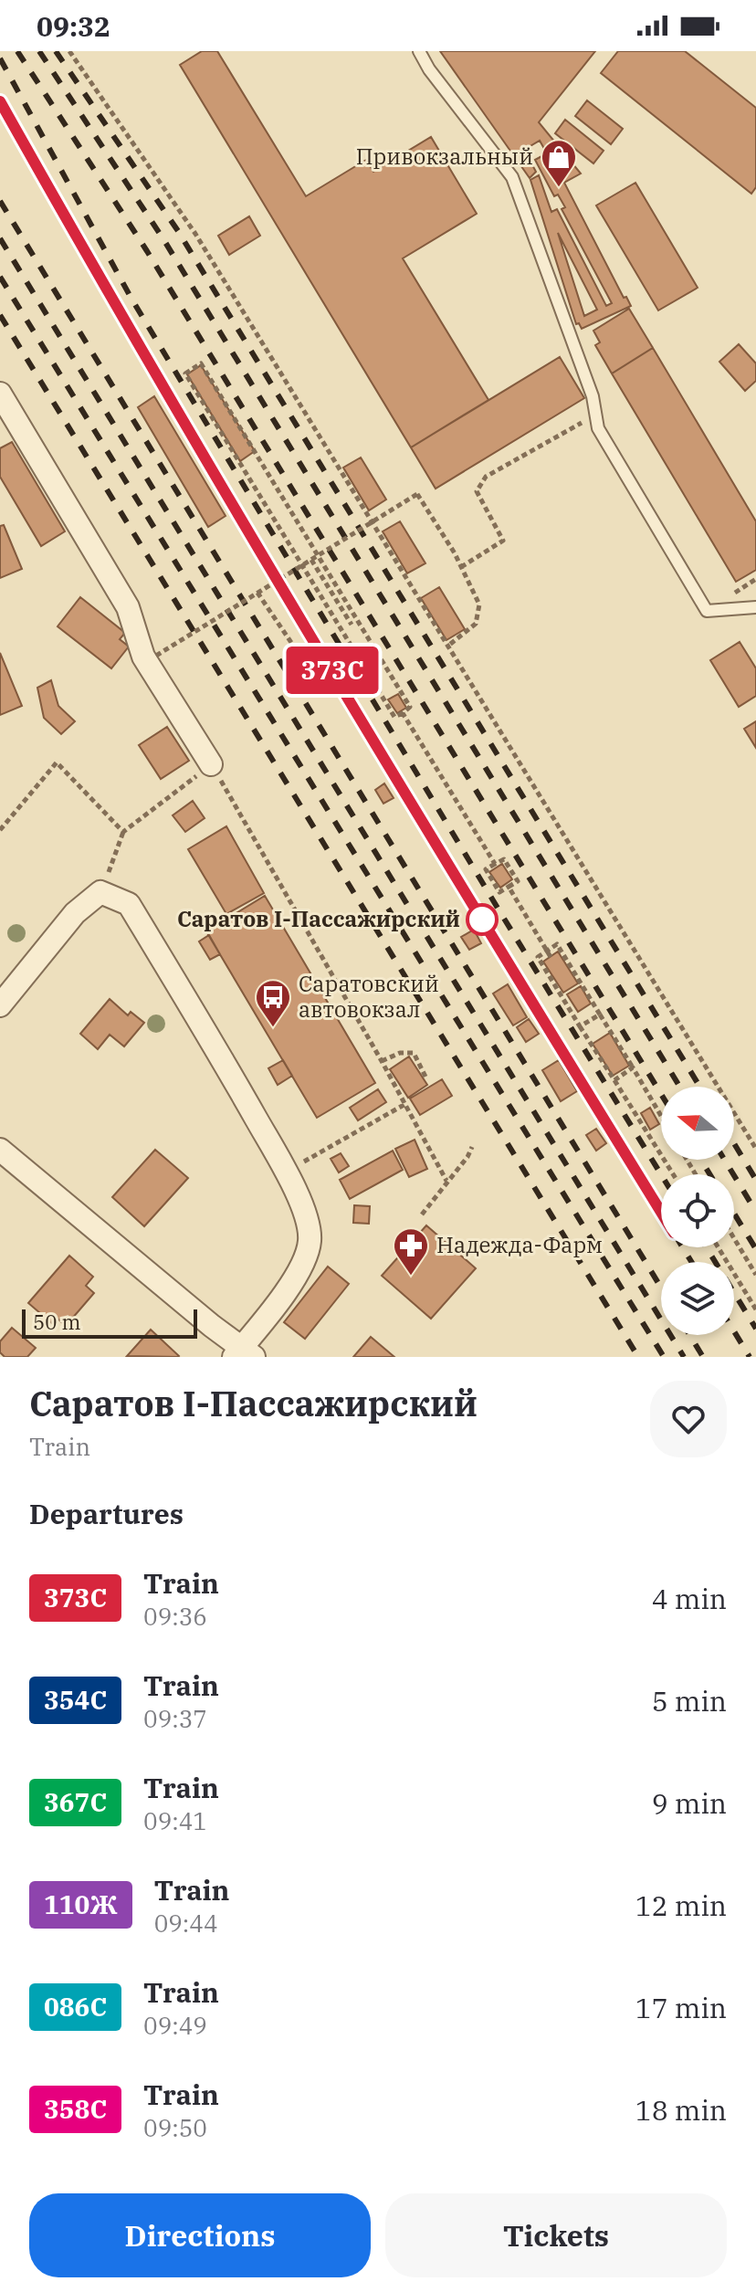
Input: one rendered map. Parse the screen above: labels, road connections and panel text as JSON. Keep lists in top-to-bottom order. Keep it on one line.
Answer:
{"places":{"shop":["Привокзальный"],"other":["Саратов I-Пассажирский"],"bus stop":["Саратовский автовокзал"],"pharmacy":["Надежда-Фарм"]},"scale_bar":"50 m","north":"left","page":{"status":"09:32","on_map":"373C","scale":"50 m","heading":[["Саратов I-Пассажирский","Train"],"Departures"],"list":[{"mark":"373C","name":"Train","note":"09:36","value":"4 min"},{"mark":"354С","name":"Train","note":"09:37","value":"5 min"},{"mark":"367С","name":"Train","note":"09:41","value":"9 min"},{"mark":"110Ж","name":"Train","note":"09:44","value":"12 min"},{"mark":"086С","name":"Train","note":"09:49","value":"17 min"},{"mark":"358С","name":"Train","note":"09:50","value":"18 min"}],"buttons":["Directions","Tickets"]}}
